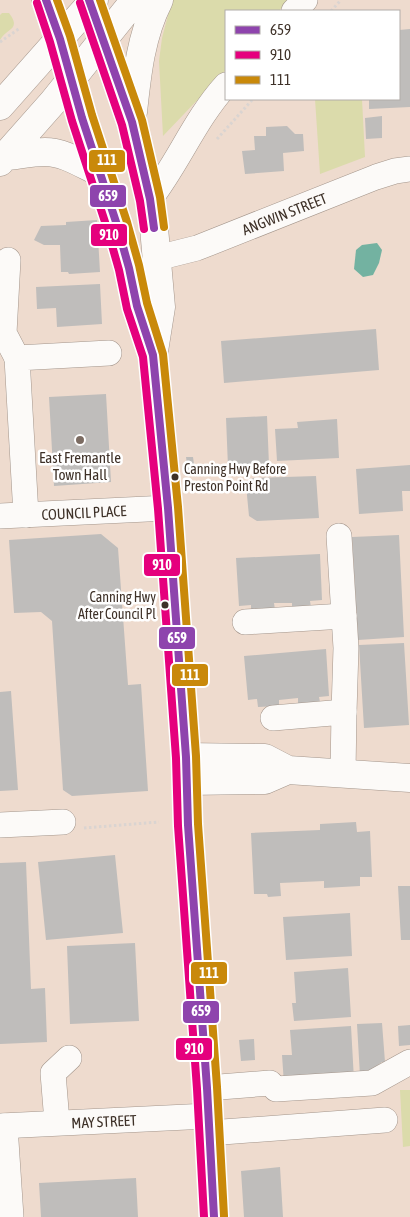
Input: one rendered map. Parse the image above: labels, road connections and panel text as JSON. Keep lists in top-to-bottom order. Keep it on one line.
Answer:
{"streets":{"street":["ANGWIN STREET","COUNCIL PLACE","MAY STREET"]},"places":["East Fremantle Town Hall","Canning Hwy Before Preston Point Rd","Canning Hwy After Council Pl"],"lines":["transit line 659","transit line 111","transit line 910"],"legend":["659","910","111"]}
